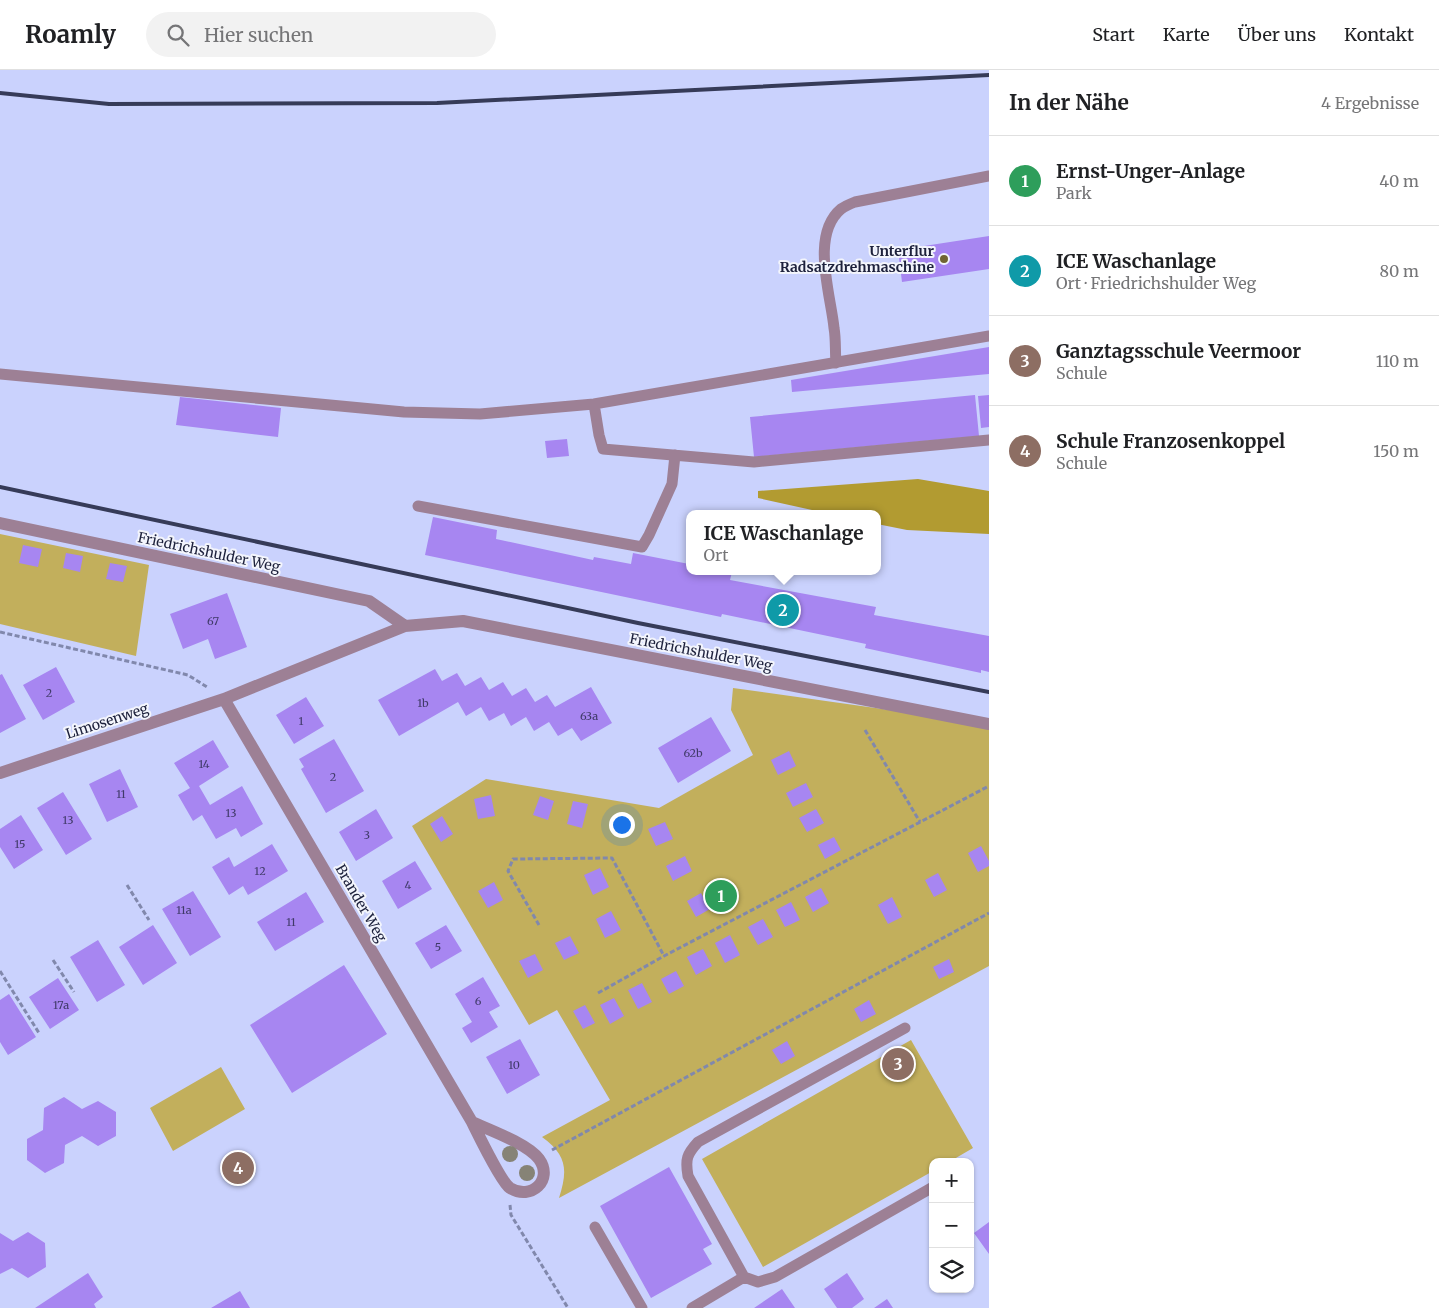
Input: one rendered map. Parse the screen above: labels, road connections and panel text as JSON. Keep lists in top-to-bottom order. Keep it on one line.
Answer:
{"streets":{"street":["Friedrichshulder Weg","Limosenweg","Brander Weg"]},"crossings":[["Friedrichshulder Weg","Limosenweg"],["Friedrichshulder Weg","Brander Weg"],["Limosenweg","Brander Weg"]],"places":["Unterflur Radsatzdrehmaschine"],"house_numbers":["67","2","1b","63a","1","62b","14","2","11","13","13","3","15","12","4","11a","11","5","6","17a","10"],"page":{"header":"Roamly","search":"Hier suchen","nav":["Start","Karte","Über uns","Kontakt"],"heading":["In der Nähe","4 Ergebnisse"],"list":[{"mark":"1","name":"Ernst-Unger-Anlage","note":"Park","value":"40 m"},{"mark":"2","name":"ICE Waschanlage","note":"Ort · Friedrichshulder Weg","value":"80 m"},{"mark":"3","name":"Ganztagsschule Veermoor","note":"Schule","value":"110 m"},{"mark":"4","name":"Schule Franzosenkoppel","note":"Schule","value":"150 m"}],"popup":["ICE Waschanlage","Ort"],"pins":["2","1","3","4"],"map_buttons":["+","−"]}}
